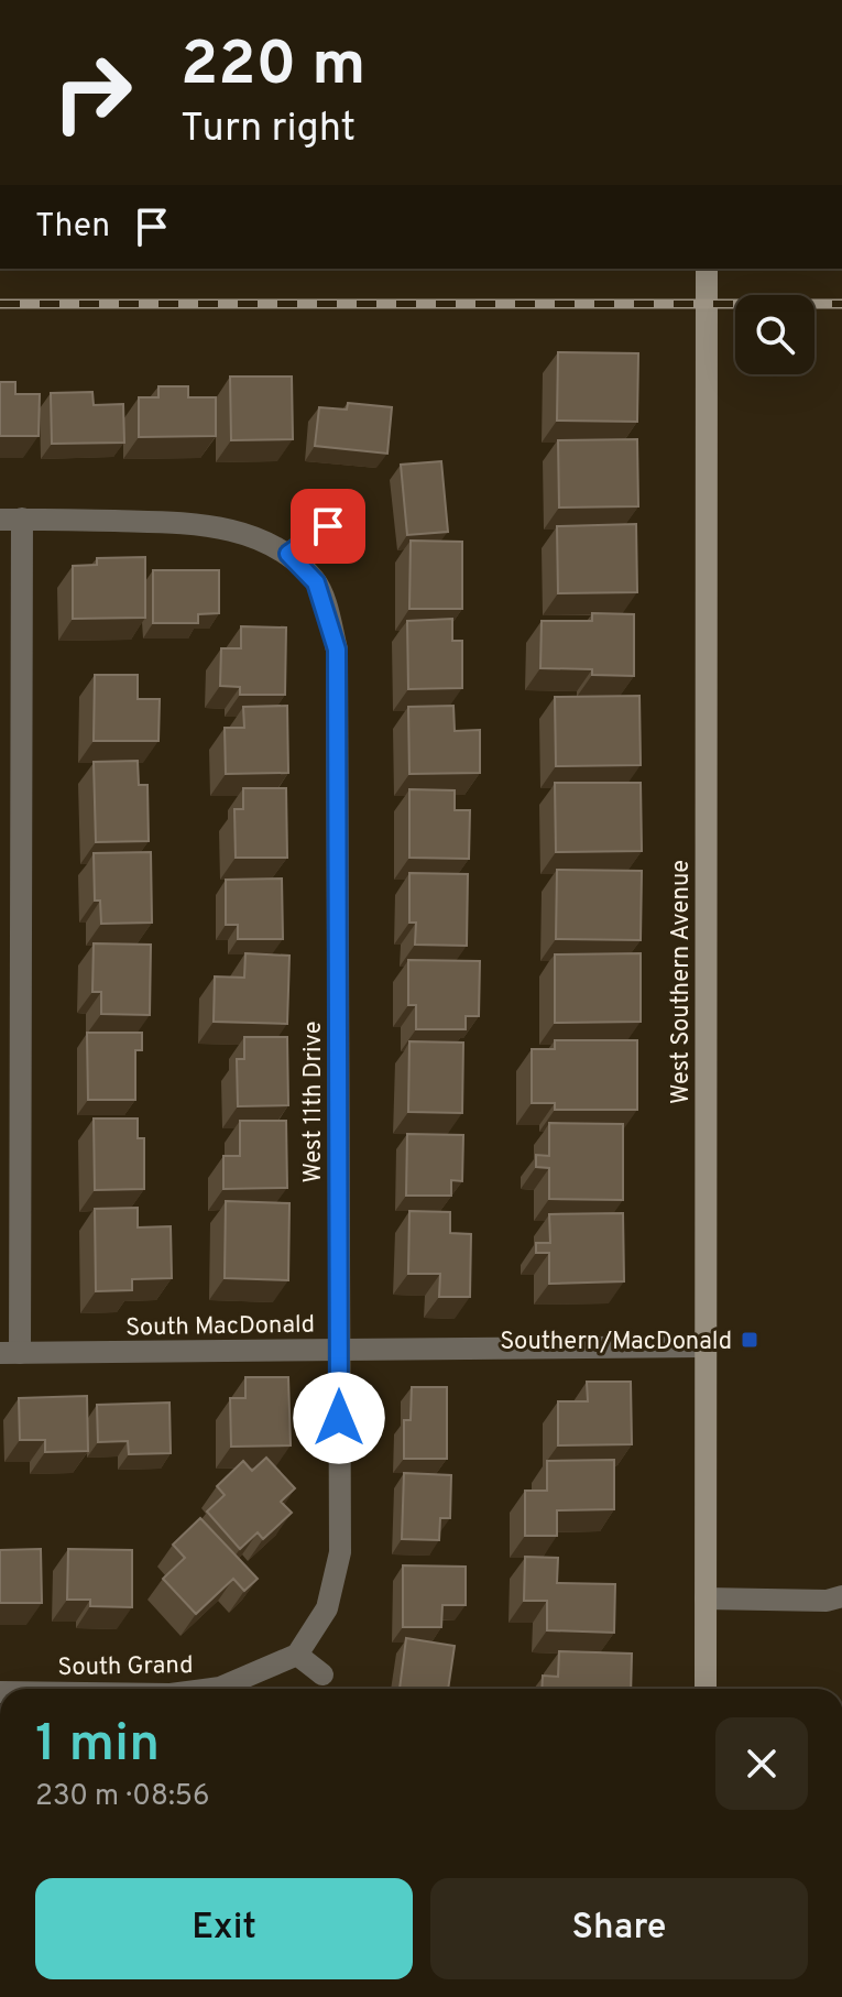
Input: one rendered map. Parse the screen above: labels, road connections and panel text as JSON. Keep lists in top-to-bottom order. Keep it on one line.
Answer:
{"streets":{"main road":["West Southern Avenue"],"street":["West 11th Drive","South MacDonald","South Grand"]},"crossings":[["West Southern Avenue","South MacDonald"],["West 11th Drive","South MacDonald"],["West 11th Drive","South Grand"]],"places":{"transit":["Southern/MacDonald"]},"page":{"turn":["220 m","Turn right"],"then":"Then","heading":["1 min","230 m · 08:56"],"buttons":["Exit","Share"]}}
